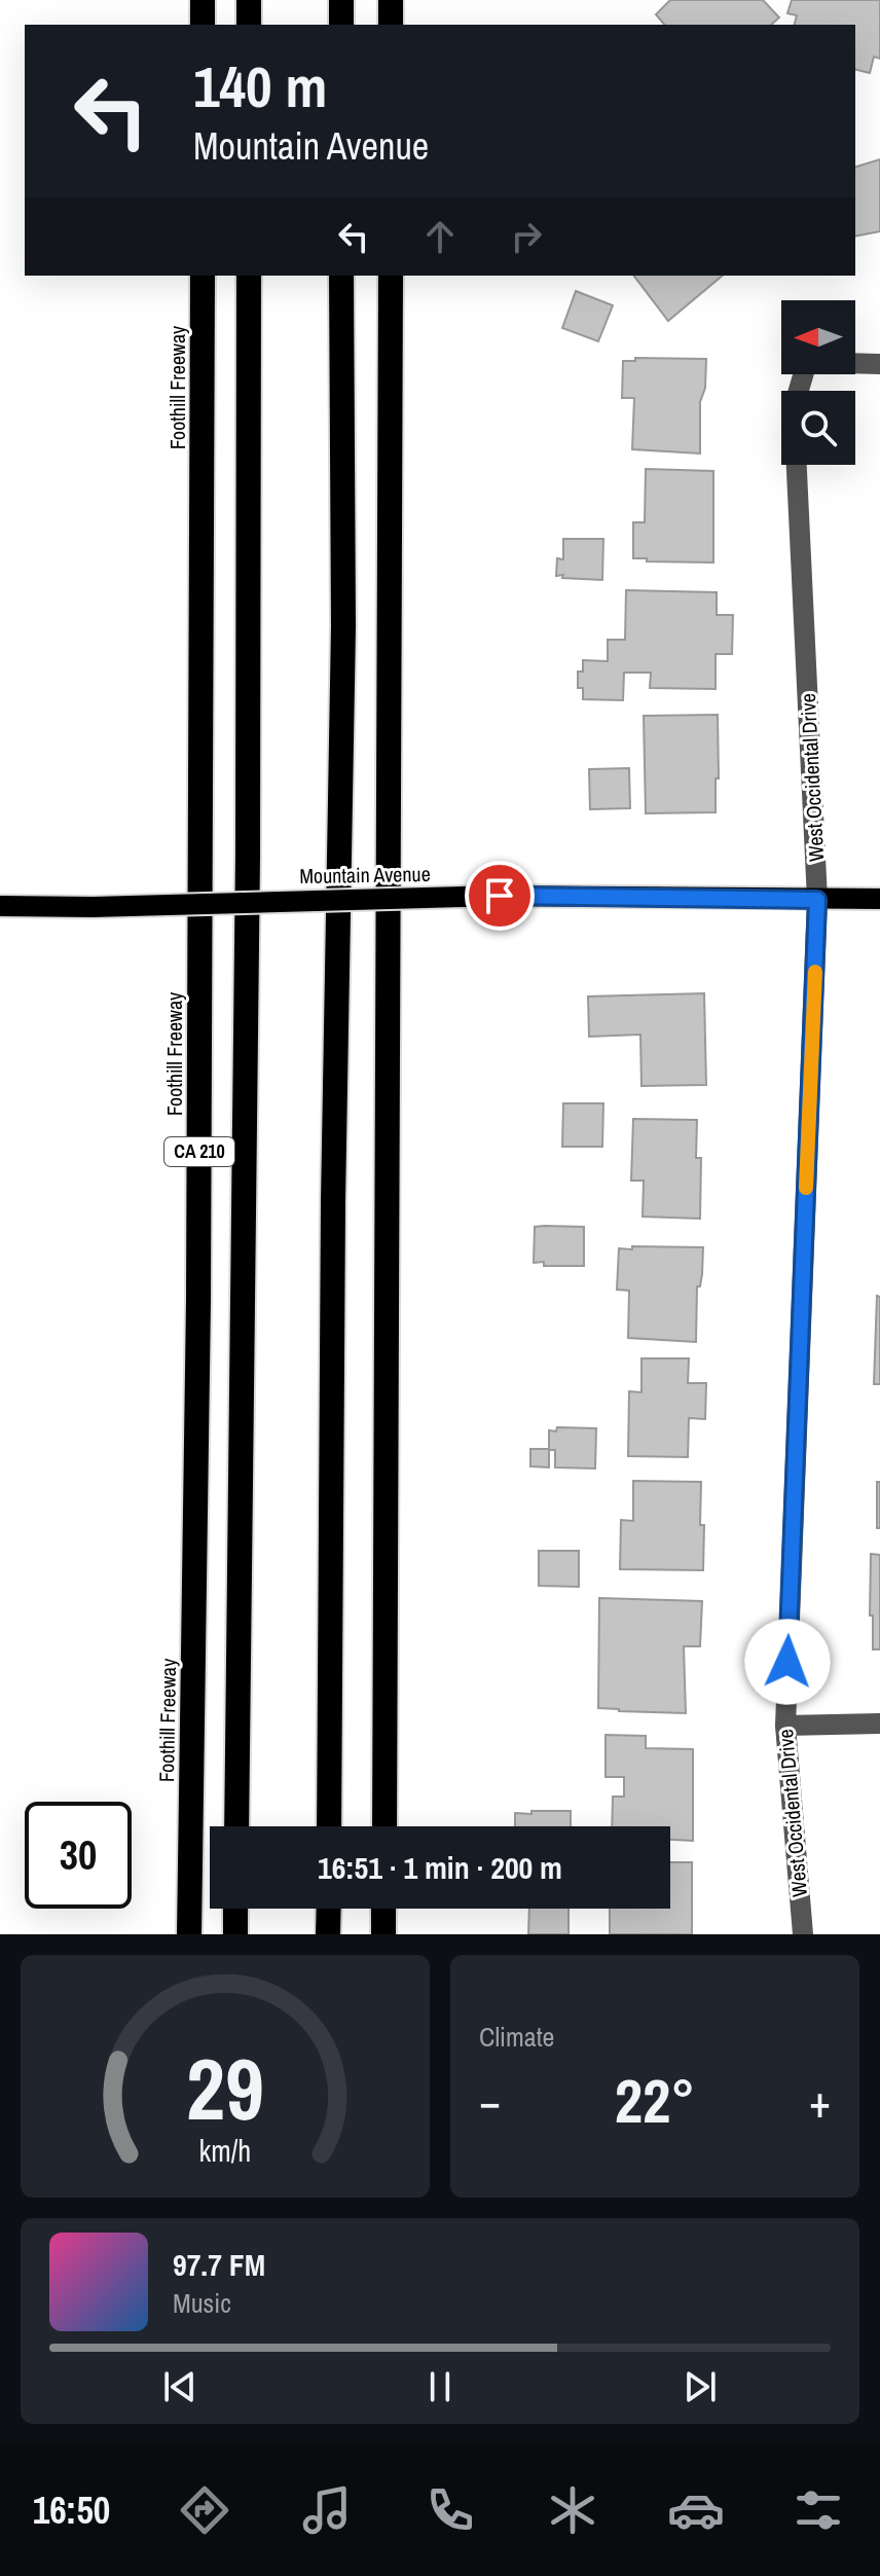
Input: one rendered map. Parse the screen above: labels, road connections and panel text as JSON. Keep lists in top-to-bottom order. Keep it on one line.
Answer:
{"streets":{"highway":["Foothill Freeway","CA 210"],"main road":["Mountain Avenue"],"street":["West Occidental Drive"]},"crossings":[["West Occidental Drive","Mountain Avenue"]],"north":"left","page":{"turn":["140 m","Mountain Avenue"],"limit":"30","trip":"16:51 · 1 min · 200 m","tile":"Climate","heat":["−","22°","+"],"song":["97.7 FM","Music"],"tabs":"16:50","gauge":["29","km/h"]}}
